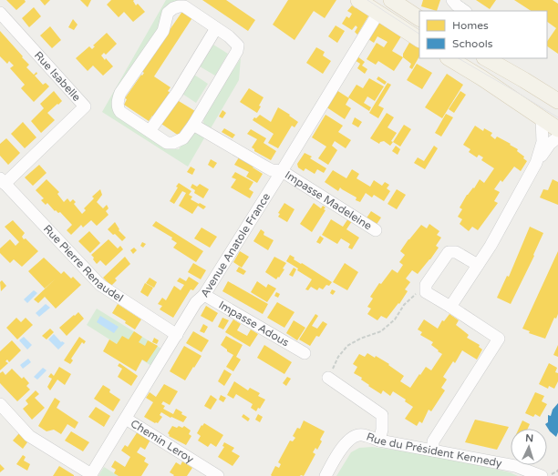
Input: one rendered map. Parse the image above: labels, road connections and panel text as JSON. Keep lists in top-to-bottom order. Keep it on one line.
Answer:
{"streets":{"street":["Rue Isabelle","Impasse Madeleine","Avenue Anatole France","Rue Pierre Renaudel","Impasse Adous","Chemin Leroy","Rue du Président Kennedy"]},"crossings":[["Rue Isabelle","Rue Pierre Renaudel"],["Impasse Madeleine","Avenue Anatole France"],["Avenue Anatole France","Rue Pierre Renaudel"],["Avenue Anatole France","Impasse Adous"],["Avenue Anatole France","Chemin Leroy"]],"legend":["Homes","Schools"],"north":"top"}
